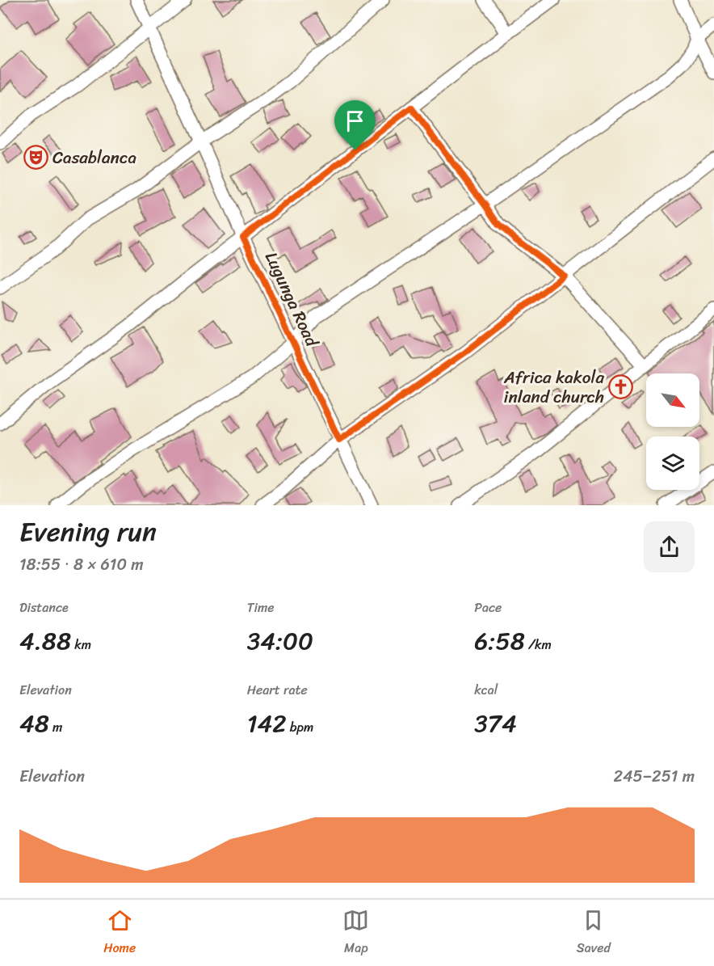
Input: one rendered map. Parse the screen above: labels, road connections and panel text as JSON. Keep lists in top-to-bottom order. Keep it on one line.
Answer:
{"streets":{"street":["Lugunga Road"]},"places":{"theatre":["Casablanca"],"church":["Africa kakola inland church"]},"north":"bottom right","page":{"heading":["Evening run","18:55 · 8 × 610 m"],"stats":[["Distance","4.88 km"],["Time","34:00"],["Pace","6:58 /km"],["Elevation","48 m"],["Heart rate","142 bpm"],["kcal","374"]],"chart":["Elevation","245–251 m"],"tabs":["Home","Map","Saved"]}}
